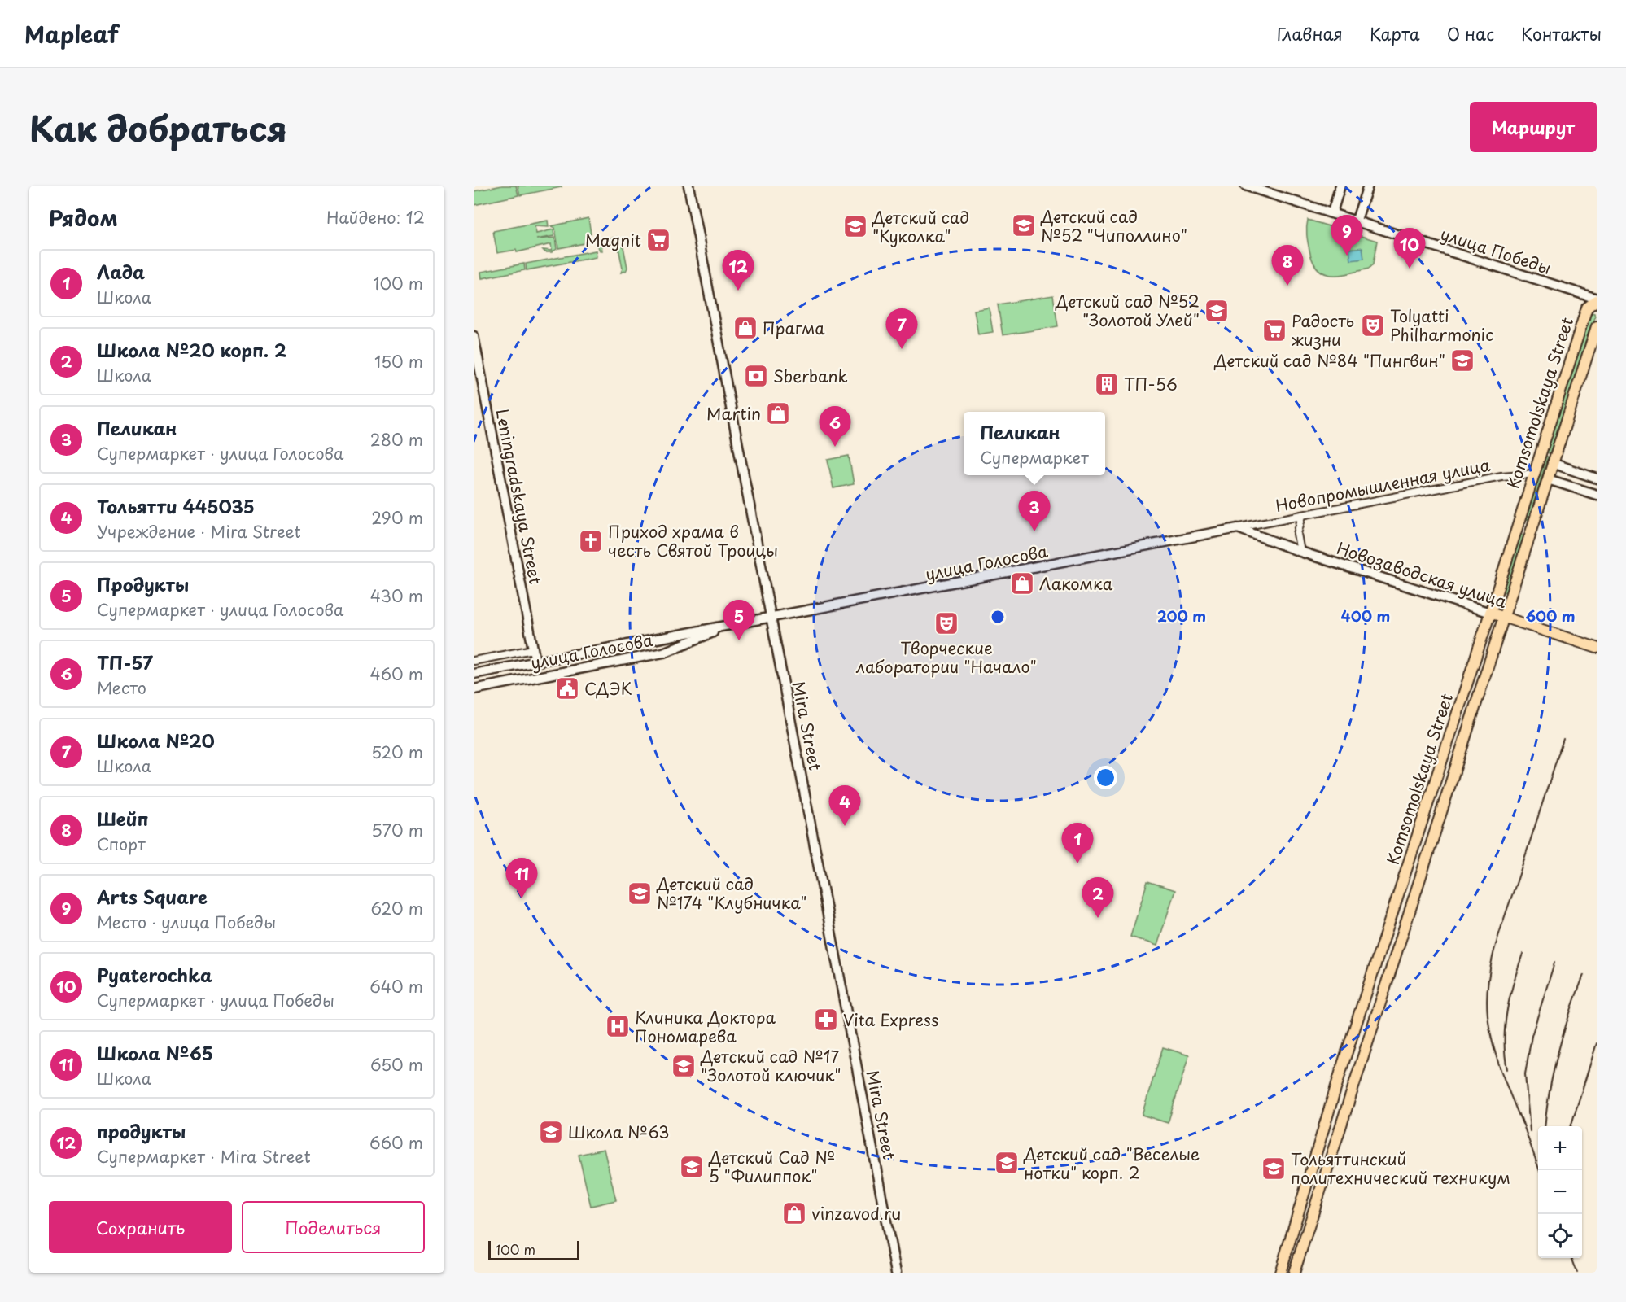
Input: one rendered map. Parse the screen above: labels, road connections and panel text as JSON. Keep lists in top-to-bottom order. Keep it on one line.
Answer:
{"streets":{"main road":["улица Победы","Komsomolskaya Street","Leningradskaya Street","улица Голосова","Новозаводская улица","Mira Street"],"street":["Новопромышленная улица"]},"crossings":[["улица Победы","Komsomolskaya Street"],["Komsomolskaya Street","Новопромышленная улица"],["Komsomolskaya Street","Новозаводская улица"],["Новопромышленная улица","улица Голосова"],["Новопромышленная улица","Новозаводская улица"],["Leningradskaya Street","улица Голосова"],["улица Голосова","Новозаводская улица"],["улица Голосова","Mira Street"]],"places":{"school or university":["Детский сад №52 \"Чиполлино\"","Детский сад \"Куколка\"","Детский сад №52 \"Золотой Улей\"","Детский сад №84 \"Пингвин\"","Детский сад №174 \"Клубничка\"","Детский сад №17 \"Золотой ключик\"","Школа №63","Детский сад \"Веселые нотки\" корп. 2","Детский Сад № 5 \"Филиппок\"","Тольяттинский политехнический техникум"],"supermarket":["Magnit","Радость жизни"],"theatre":["Tolyatti Philharmonic","Творческие лаборатории \"Начало\""],"shop":["Прагма","Martin","Лакомка","vinzavod.ru"],"bank":["Sberbank"],"building":["ТП-56"],"church":["Приход храма в честь Святой Троицы"],"public building":["СДЭК"],"pharmacy":["Vita Express"],"hospital":["Клиника Доктора Пономарева"]},"scale_bar":"100 m","page":{"header":"Mapleaf","nav":["Главная","Карта","О нас","Контакты"],"title":"Как добраться","buttons":["Маршрут",["Сохранить","Поделиться"]],"heading":["Рядом","Найдено: 12"],"pins":["9","10","8","12","7","6","3","5","4","1","11","2"],"list":[{"mark":"1","name":"Лада","note":"Школа","value":"100 m"},{"mark":"2","name":"Школа №20 корп. 2","note":"Школа","value":"150 m"},{"mark":"3","name":"Пеликан","note":"Супермаркет · улица Голосова","value":"280 m"},{"mark":"4","name":"Тольятти 445035","note":"Учреждение · Mira Street","value":"290 m"},{"mark":"5","name":"Продукты","note":"Супермаркет · улица Голосова","value":"430 m"},{"mark":"6","name":"ТП-57","note":"Место","value":"460 m"},{"mark":"7","name":"Школа №20","note":"Школа","value":"520 m"},{"mark":"8","name":"Шейп","note":"Спорт","value":"570 m"},{"mark":"9","name":"Arts Square","note":"Место · улица Победы","value":"620 m"},{"mark":"10","name":"Pyaterochka","note":"Супермаркет · улица Победы","value":"640 m"},{"mark":"11","name":"Школа №65","note":"Школа","value":"650 m"},{"mark":"12","name":"продукты","note":"Супермаркет · Mira Street","value":"660 m"}],"popup":["Пеликан","Супермаркет"],"map_buttons":["+","−"],"scale":"100 m"},"rings":["200 m","400 m","600 m"]}
